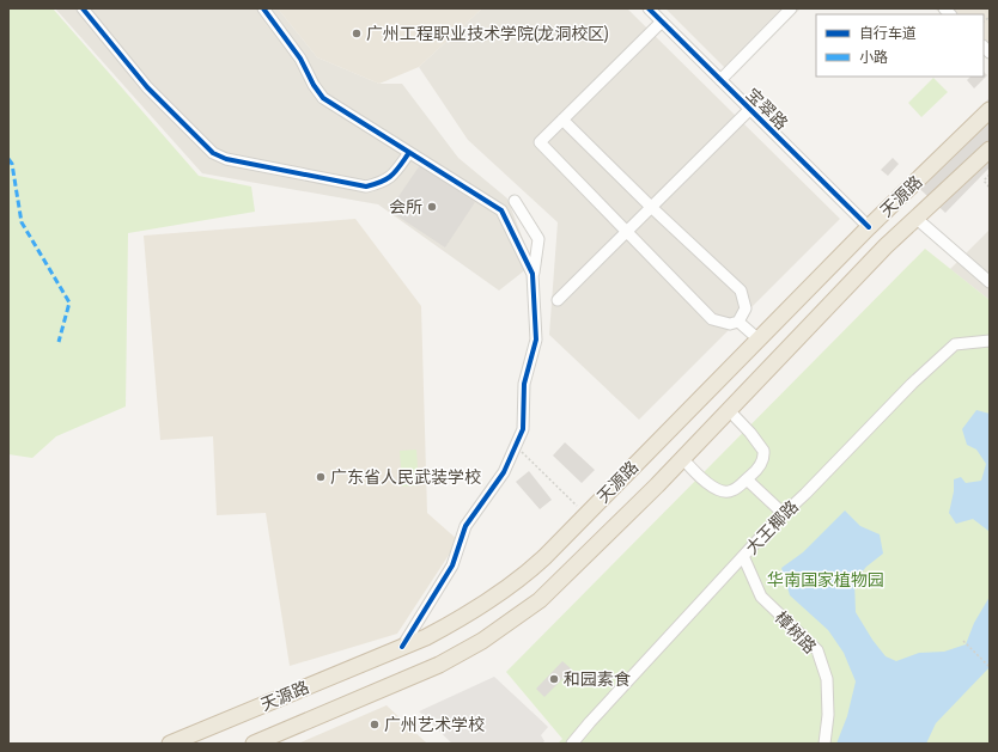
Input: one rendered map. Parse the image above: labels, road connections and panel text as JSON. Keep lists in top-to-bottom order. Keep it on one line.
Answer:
{"streets":{"highway":["天源路"],"street":["宝翠路","大王椰路","樟树路"]},"crossings":[["宝翠路","天源路"],["大王椰路","樟树路"]],"parks":["华南国家植物园"],"places":["广州工程职业技术学院(龙洞校区)","会所","广东省人民武装学校","和园素食","广州艺术学校"],"legend":["自行车道","小路"]}
